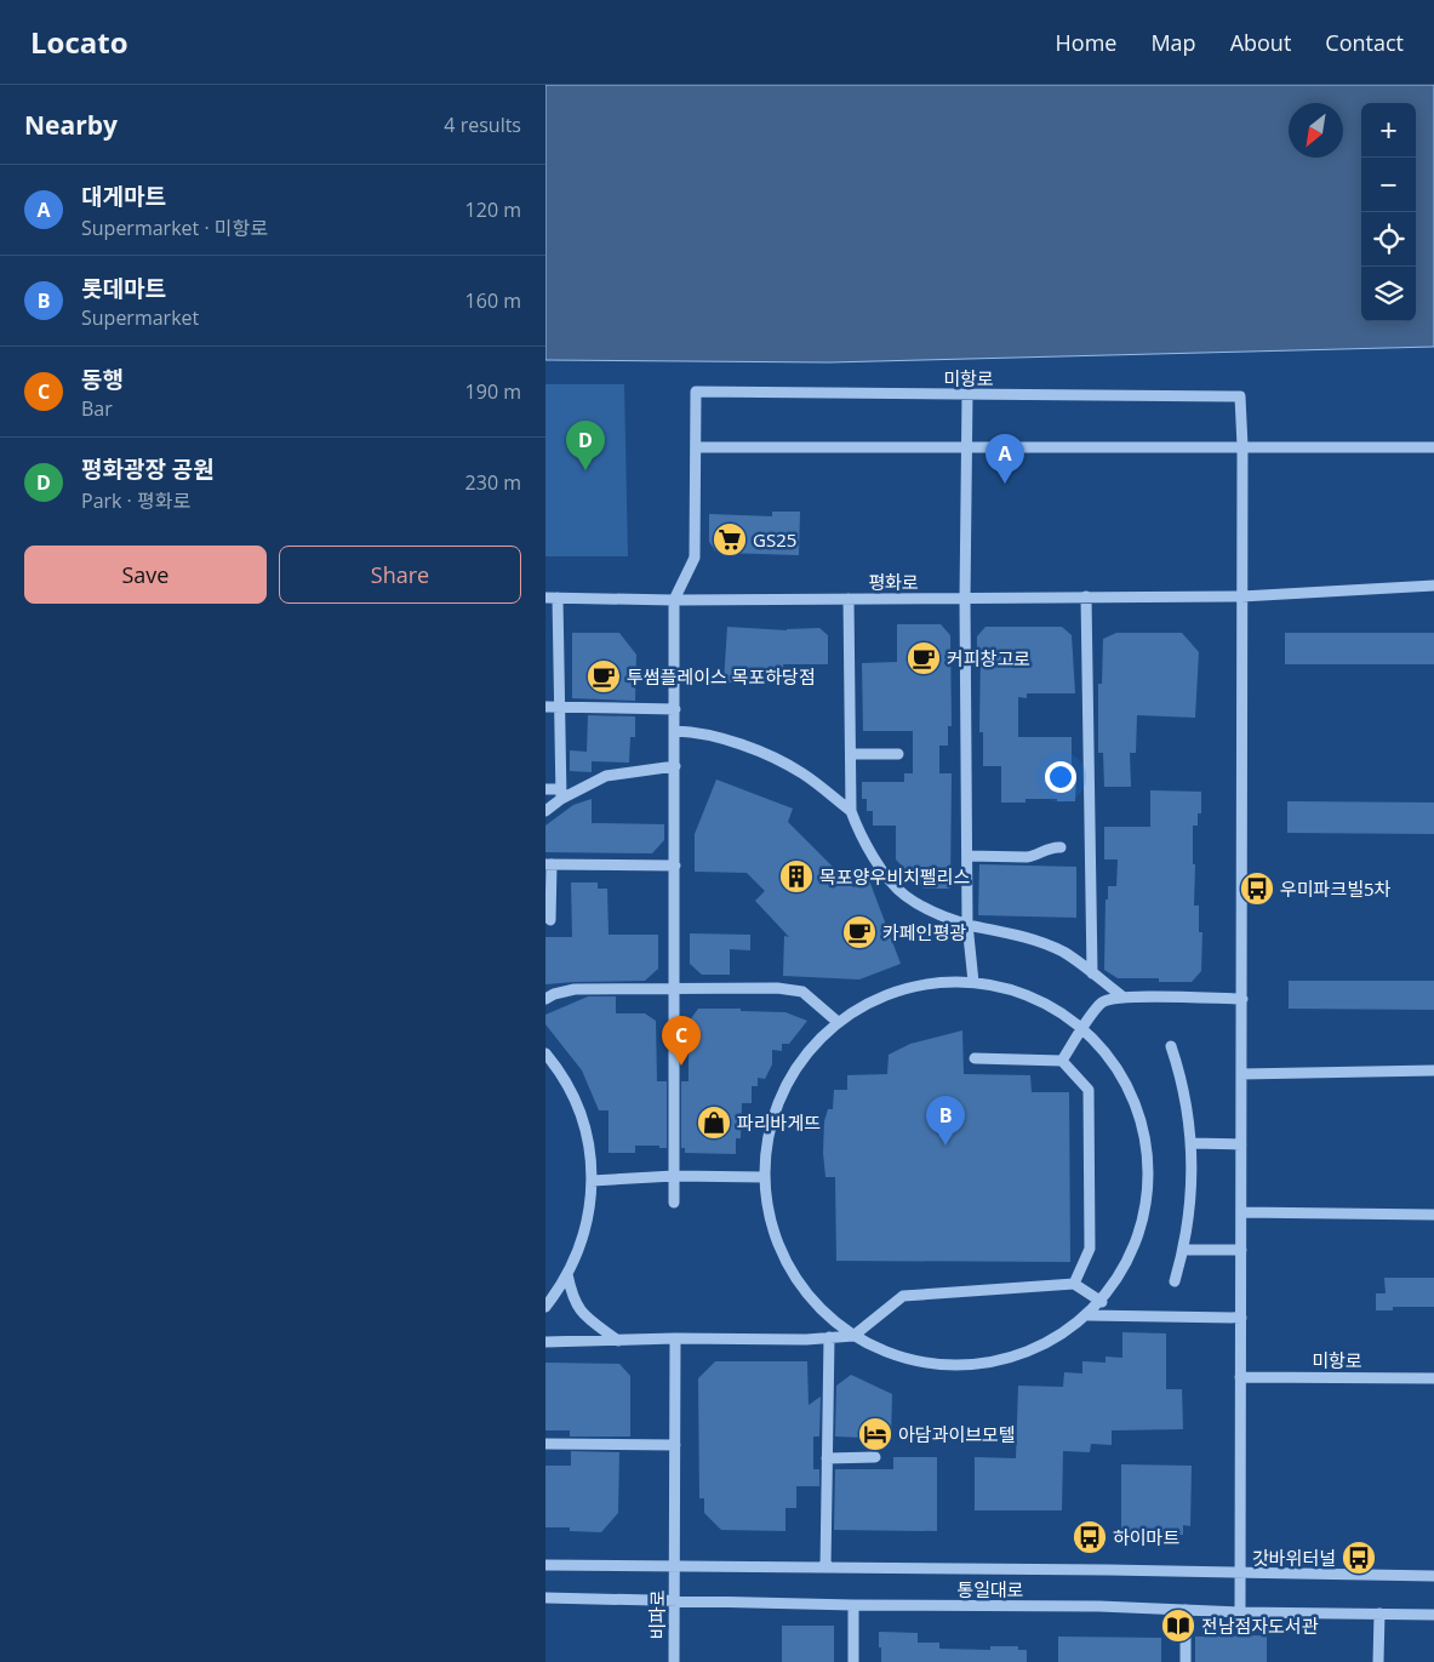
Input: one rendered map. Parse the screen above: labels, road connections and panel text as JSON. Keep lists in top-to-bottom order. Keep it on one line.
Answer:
{"streets":{"street":["미항로","평화로","통일대로","비파로"]},"crossings":[["통일대로","비파로"]],"places":{"supermarket":["GS25"],"cafe":["커피창고로","투썸플레이스 목포하당점","카페인평광"],"building":["목포양우비치펠리스"],"bus stop":["우미파크빌5차","하이마트","갓바위터널"],"shop":["파리바게뜨"],"hotel":["아담과이브모텔"],"library":["전남점자도서관"]},"north":"bottom left","page":{"header":"Locato","nav":["Home","Map","About","Contact"],"heading":["Nearby","4 results"],"map_buttons":["+","−"],"list":[{"mark":"A","name":"대게마트","note":"Supermarket · 미항로","value":"120 m"},{"mark":"B","name":"롯데마트","note":"Supermarket","value":"160 m"},{"mark":"C","name":"동행","note":"Bar","value":"190 m"},{"mark":"D","name":"평화광장 공원","note":"Park · 평화로","value":"230 m"}],"pins":["D","A","C","B"],"buttons":["Save","Share"]}}
